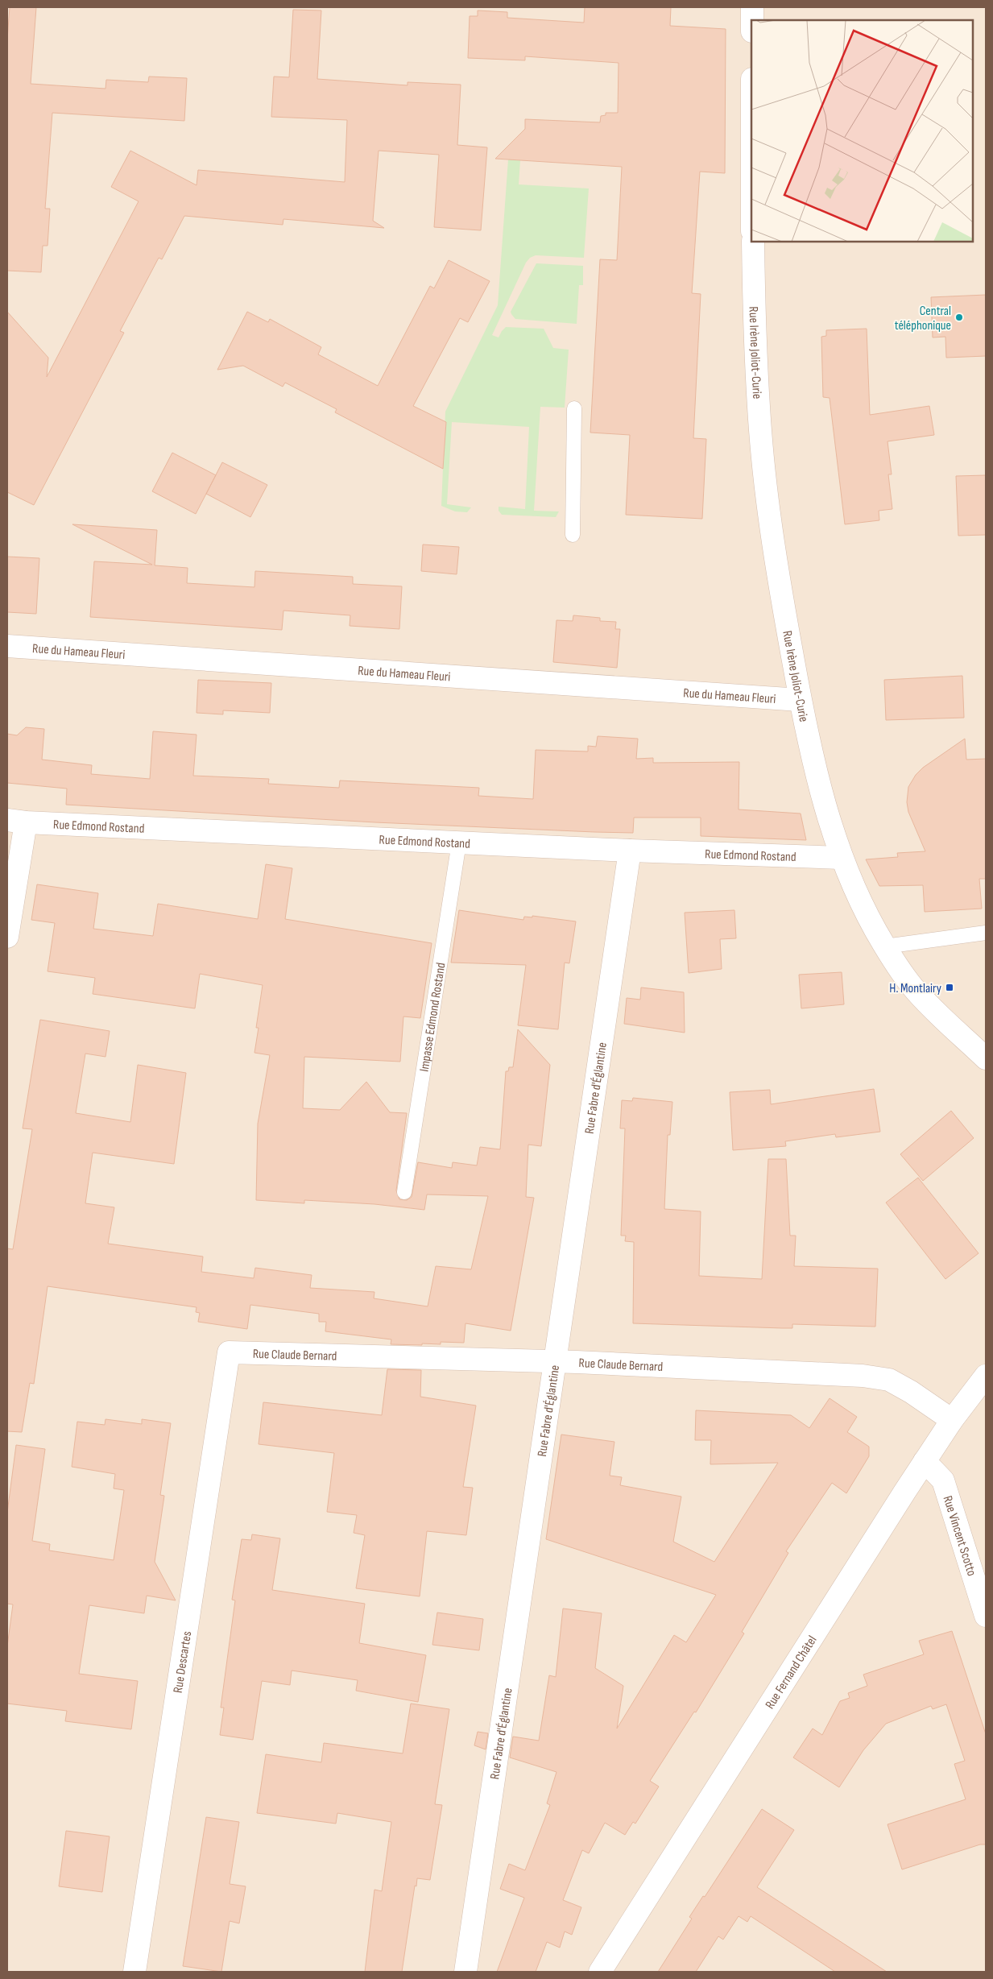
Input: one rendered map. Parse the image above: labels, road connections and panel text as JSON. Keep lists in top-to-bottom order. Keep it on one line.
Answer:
{"streets":{"street":["Rue Irène Joliot-Curie","Rue du Hameau Fleuri","Rue Edmond Rostand","Rue Fabre d'Églantine","Rue Claude Bernard","Rue Vincent Scotto","Rue Descartes","Rue Fernand Châtel"],"lane":["Impasse Edmond Rostand"]},"crossings":[["Rue Irène Joliot-Curie","Rue du Hameau Fleuri"],["Rue Irène Joliot-Curie","Rue Edmond Rostand"],["Rue Edmond Rostand","Impasse Edmond Rostand"],["Rue Edmond Rostand","Rue Fabre d'Églantine"],["Rue Fabre d'Églantine","Rue Claude Bernard"],["Rue Claude Bernard","Rue Descartes"],["Rue Claude Bernard","Rue Fernand Châtel"],["Rue Vincent Scotto","Rue Fernand Châtel"]],"places":{"other":["Central téléphonique"],"transit":["H. Montlairy"]}}
